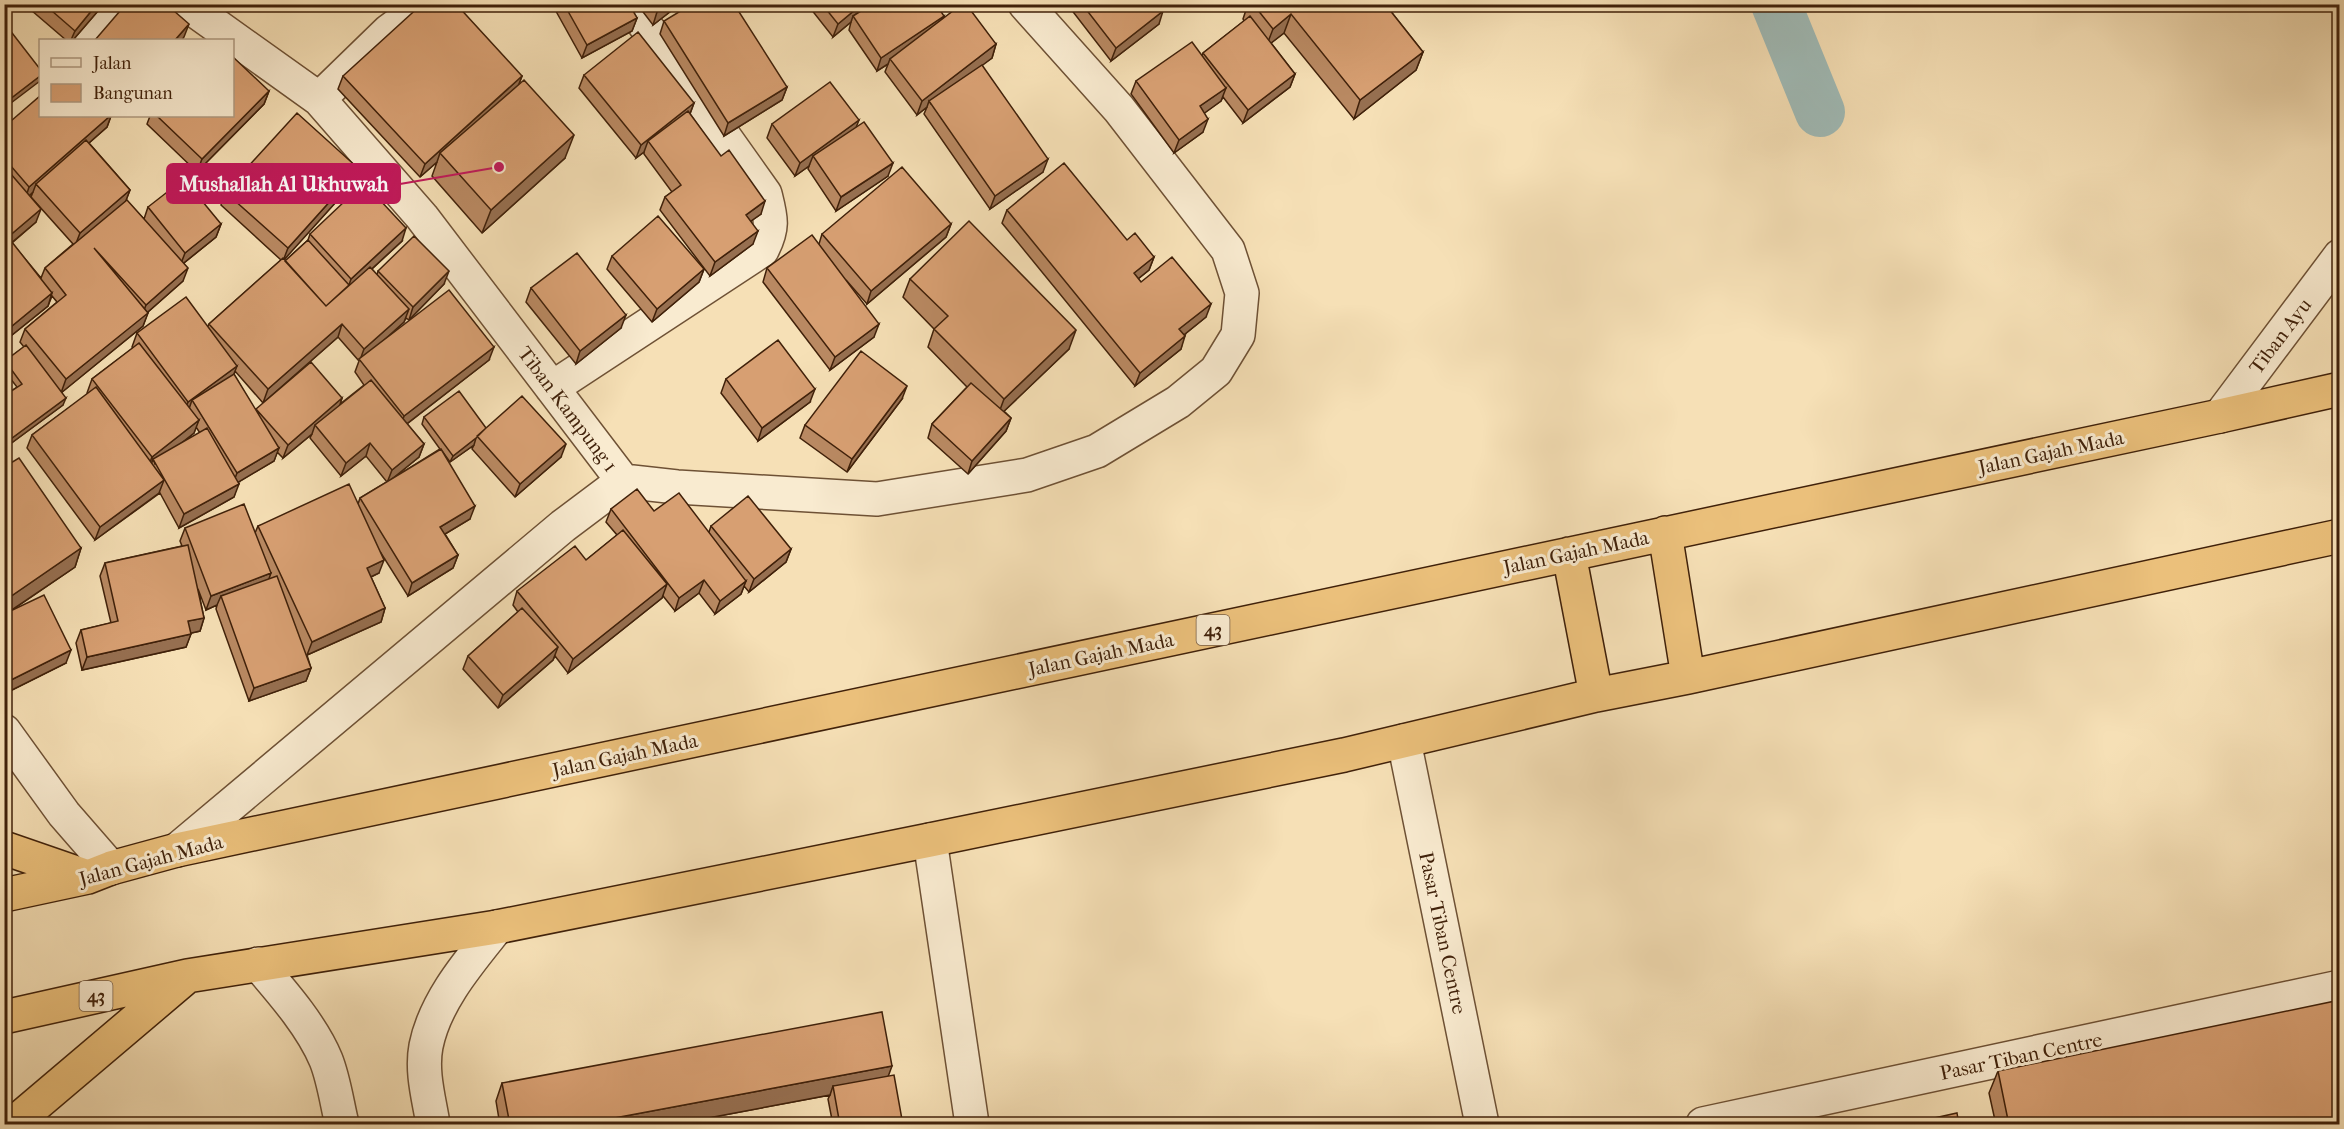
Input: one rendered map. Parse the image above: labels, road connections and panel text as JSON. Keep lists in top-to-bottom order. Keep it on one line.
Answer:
{"streets":{"highway":["Jalan Gajah Mada","43"],"street":["Tiban Ayu","Tiban Kampung 1","Pasar Tiban Centre"]},"crossings":[["Tiban Ayu","Jalan Gajah Mada"],["Tiban Kampung 1","Jalan Gajah Mada"],["43","Pasar Tiban Centre"]],"places":["Mushallah Al Ukhuwah"],"legend":["Jalan","Bangunan"]}
